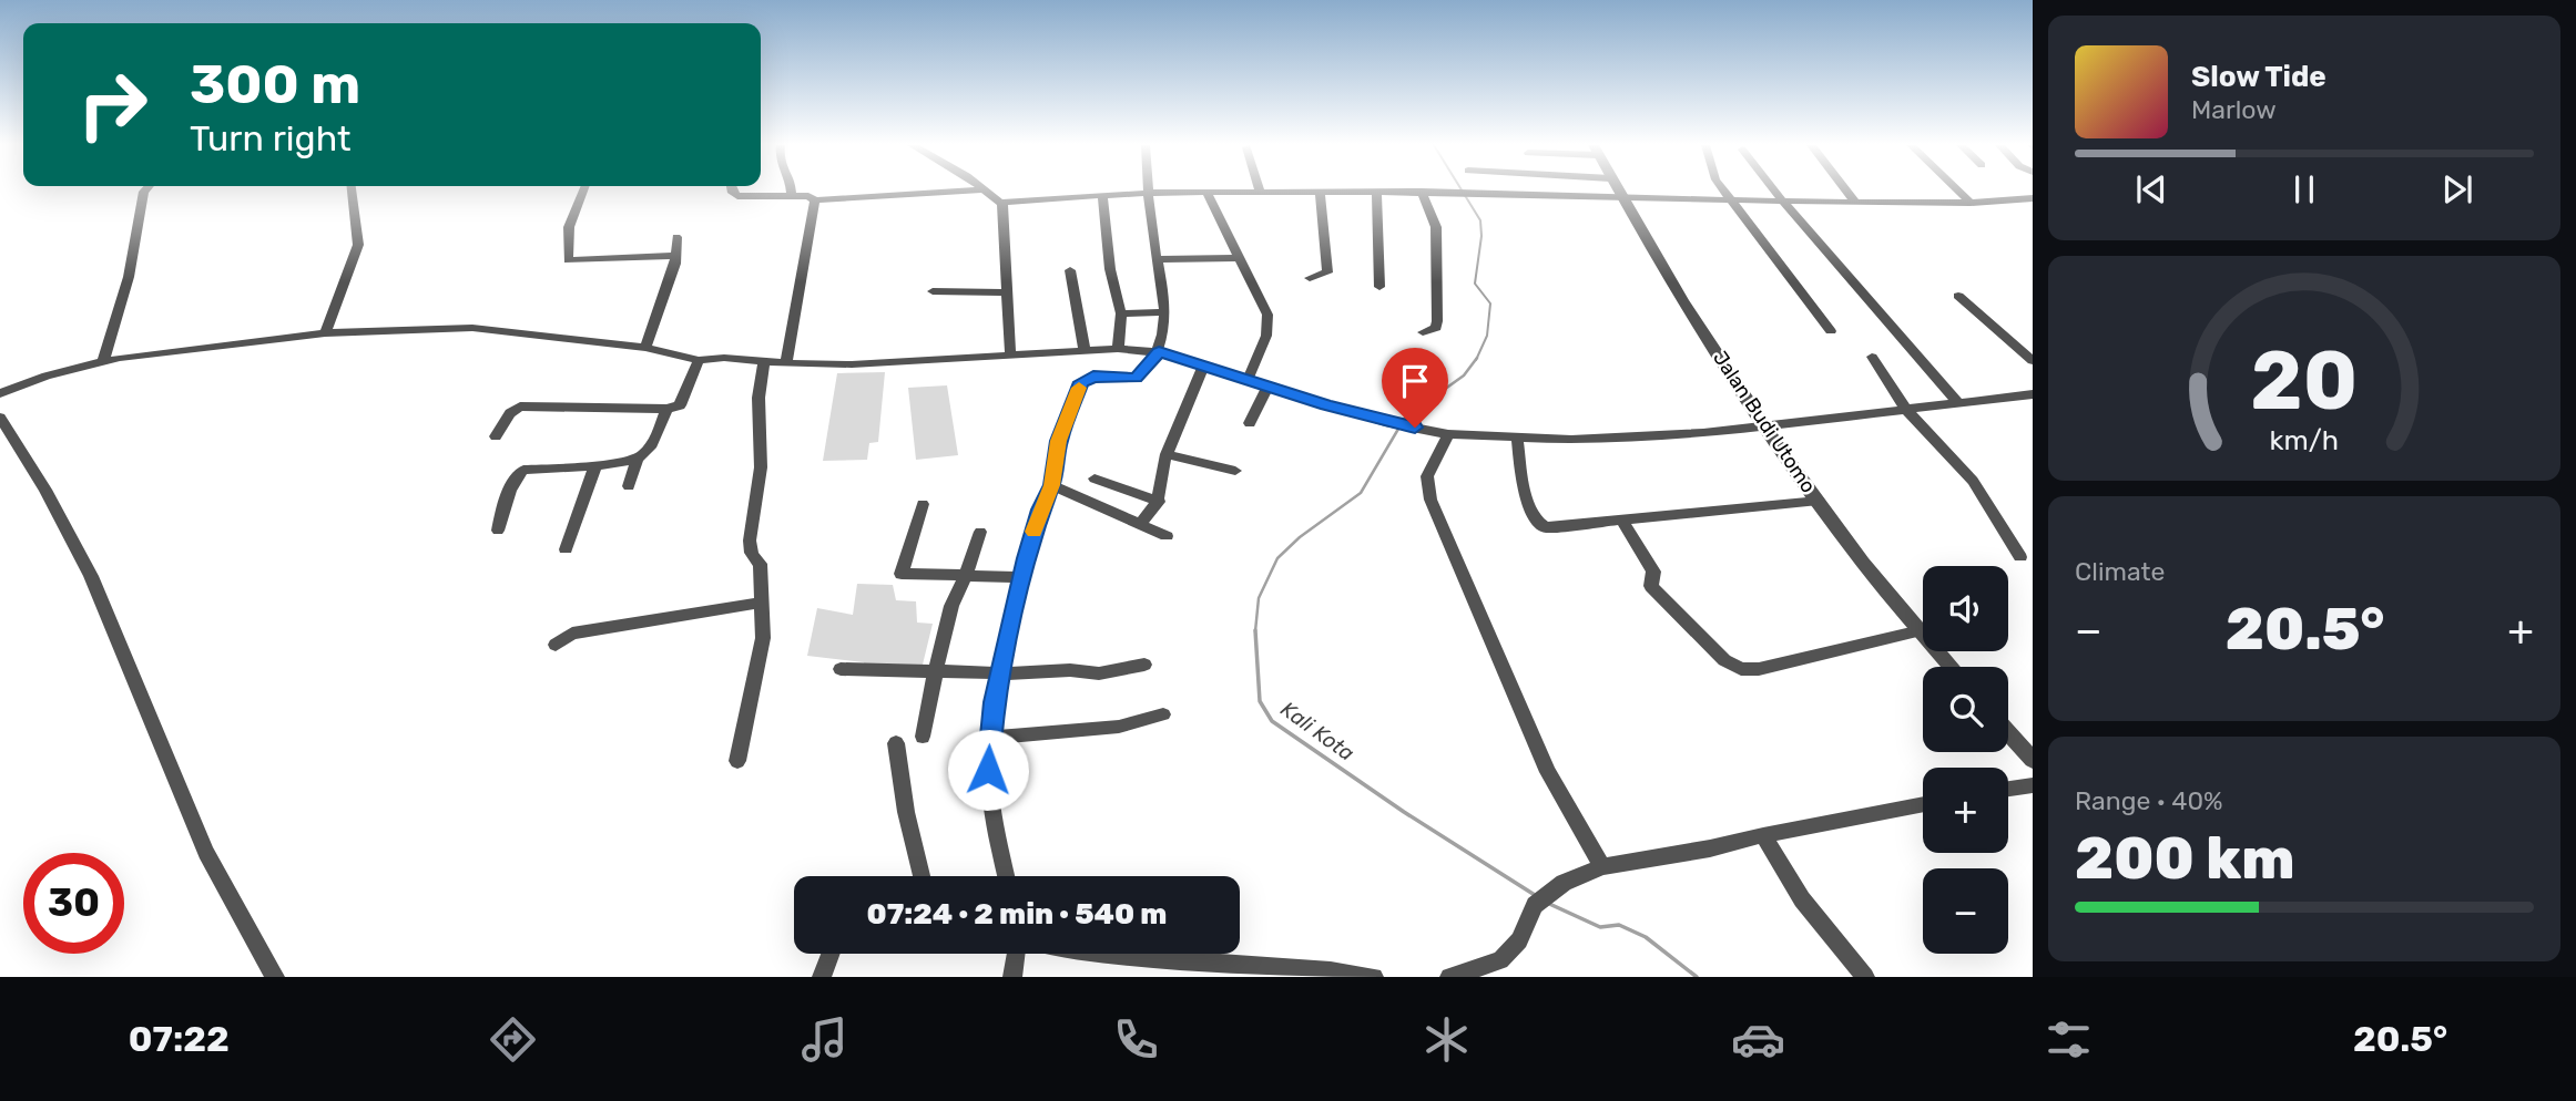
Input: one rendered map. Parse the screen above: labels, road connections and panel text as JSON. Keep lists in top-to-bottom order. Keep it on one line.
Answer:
{"streets":{"street":["Jalan Budi Utomo"]},"water":["Kali Kota"],"page":{"turn":["300 m","Turn right"],"song":["Slow Tide","Marlow"],"tile":["Climate",["Range · 40%","200 km"]],"map_buttons":["+","−"],"heat":["−","20.5°","+"],"limit":"30","trip":"07:24 · 2 min · 540 m","tabs":["07:22","20.5°"],"gauge":["20","km/h"]}}
